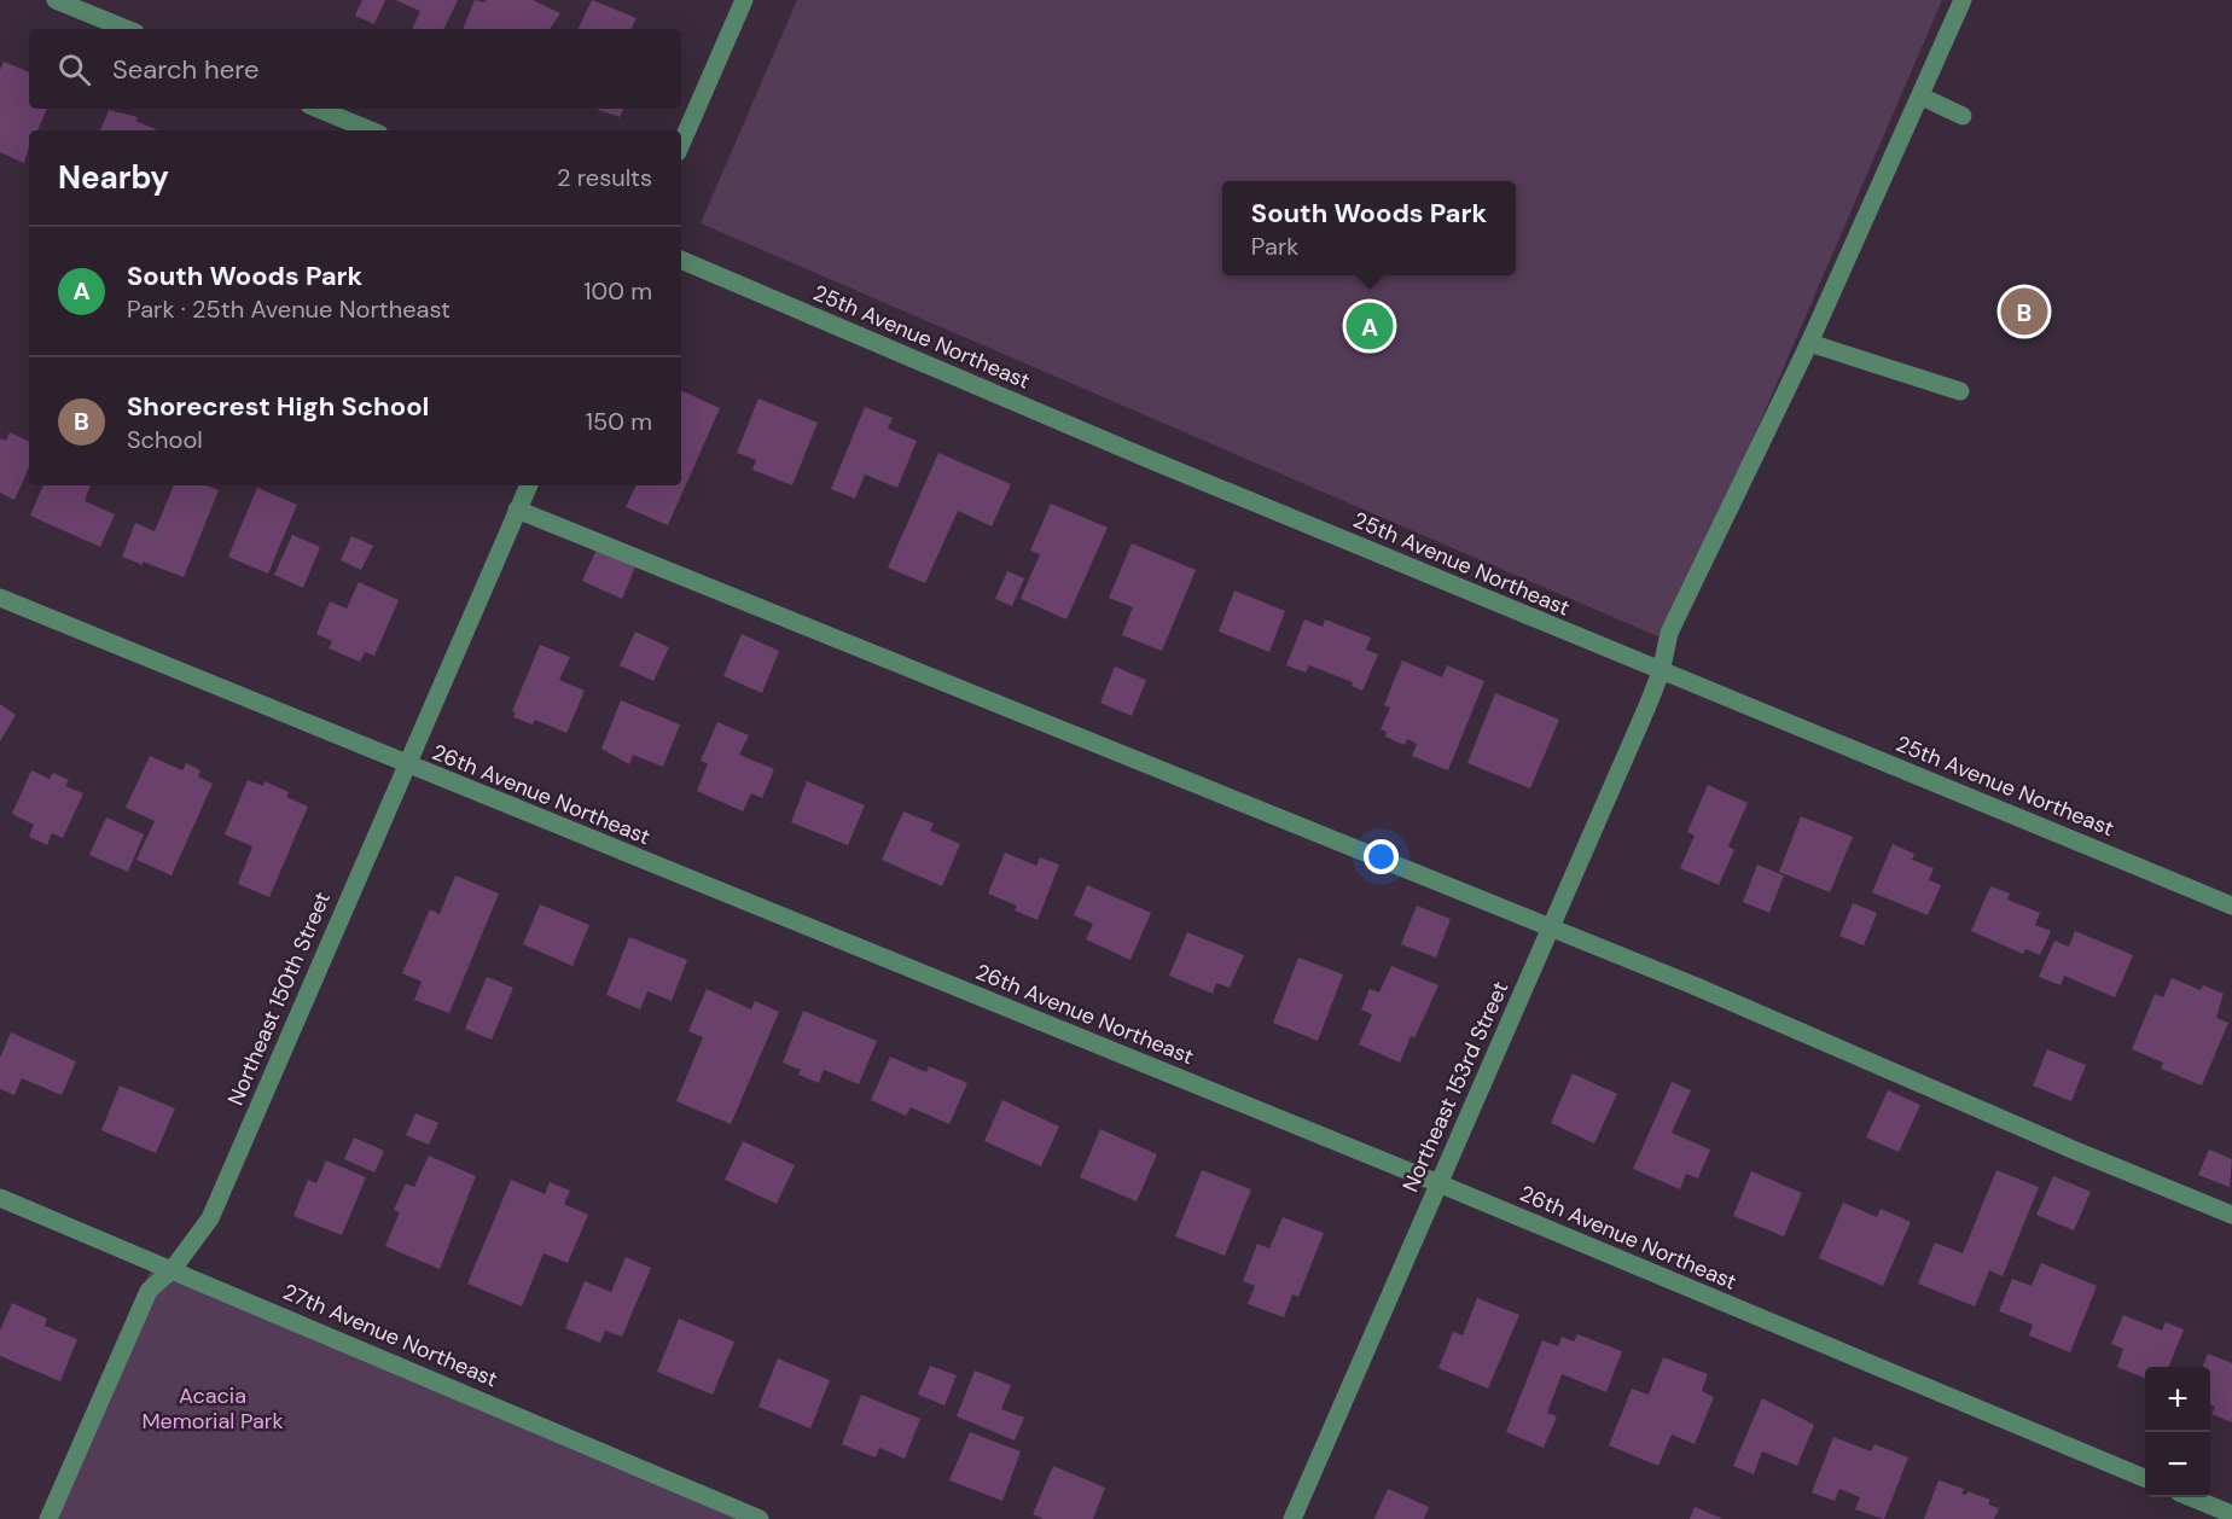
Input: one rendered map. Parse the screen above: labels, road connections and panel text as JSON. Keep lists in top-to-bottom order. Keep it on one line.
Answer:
{"streets":{"street":["25th Avenue Northeast","26th Avenue Northeast","Northeast 150th Street","Northeast 153rd Street","27th Avenue Northeast"]},"crossings":[["25th Avenue Northeast","Northeast 153rd Street"],["26th Avenue Northeast","Northeast 150th Street"],["26th Avenue Northeast","Northeast 153rd Street"],["Northeast 150th Street","27th Avenue Northeast"]],"parks":["Acacia Memorial Park"],"page":{"search":"Search here","heading":["Nearby","2 results"],"popup":["South Woods Park","Park"],"list":[{"mark":"A","name":"South Woods Park","note":"Park · 25th Avenue Northeast","value":"100 m"},{"mark":"B","name":"Shorecrest High School","note":"School","value":"150 m"}],"pins":["B","A"],"map_buttons":["+","−"]}}
